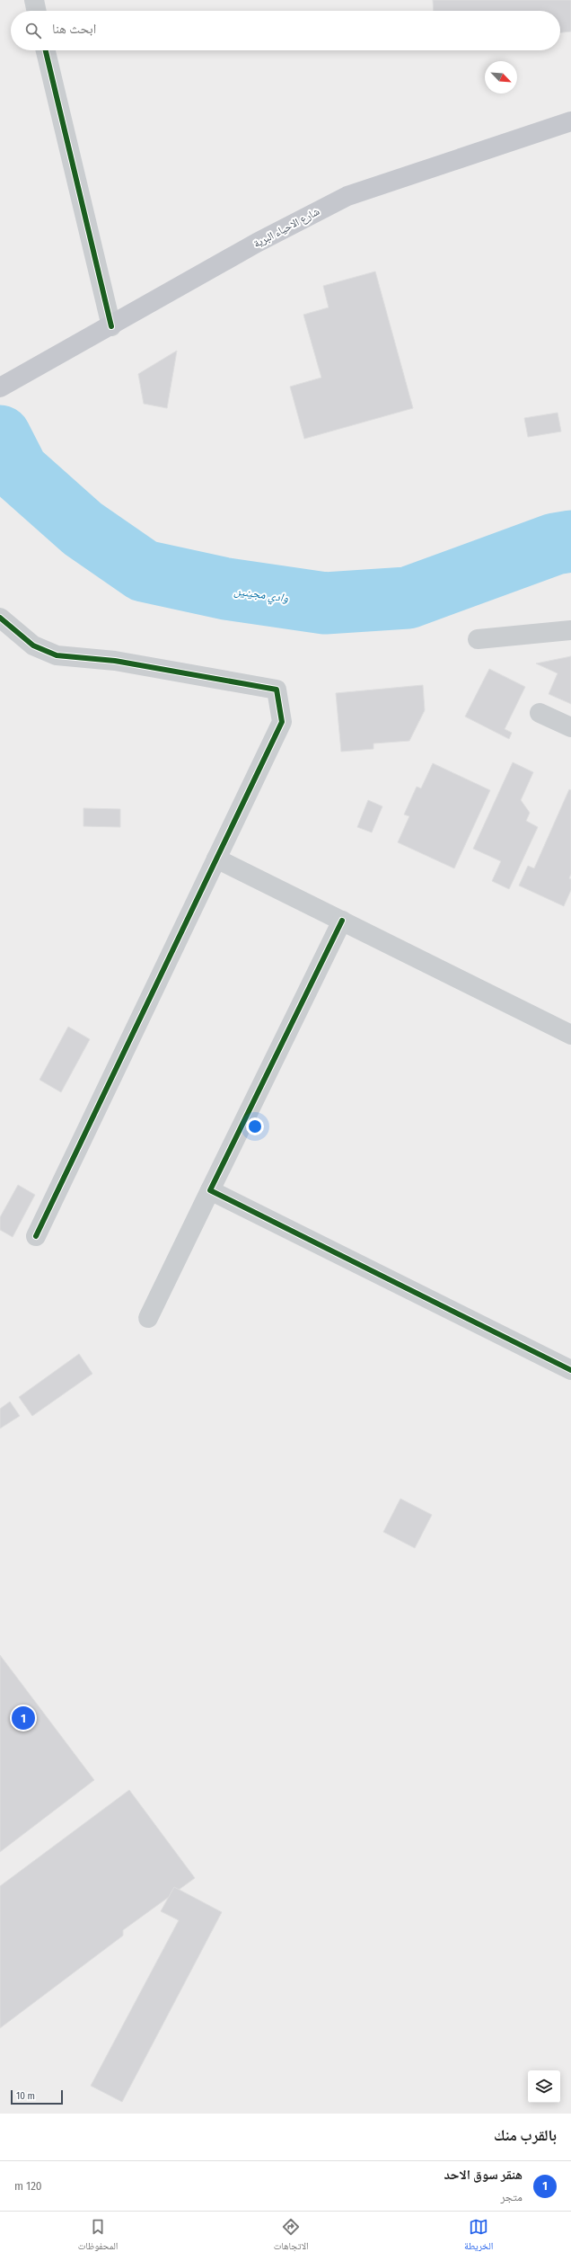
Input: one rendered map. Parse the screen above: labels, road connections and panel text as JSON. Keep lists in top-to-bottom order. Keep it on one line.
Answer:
{"streets":{"main road":["شارع الاحياء البرية"]},"water":["وادي مجينين"],"scale_bar":"10 m","north":"bottom right","page":{"search":"ابحث هنا","pins":"1","scale":"10 m","heading":"بالقرب منك","list":[{"mark":"1","name":"هنقر سوق الاحد","note":"متجر","value":"120 m"}],"nav":["الخريطة","الاتجاهات","المحفوظات"]}}
